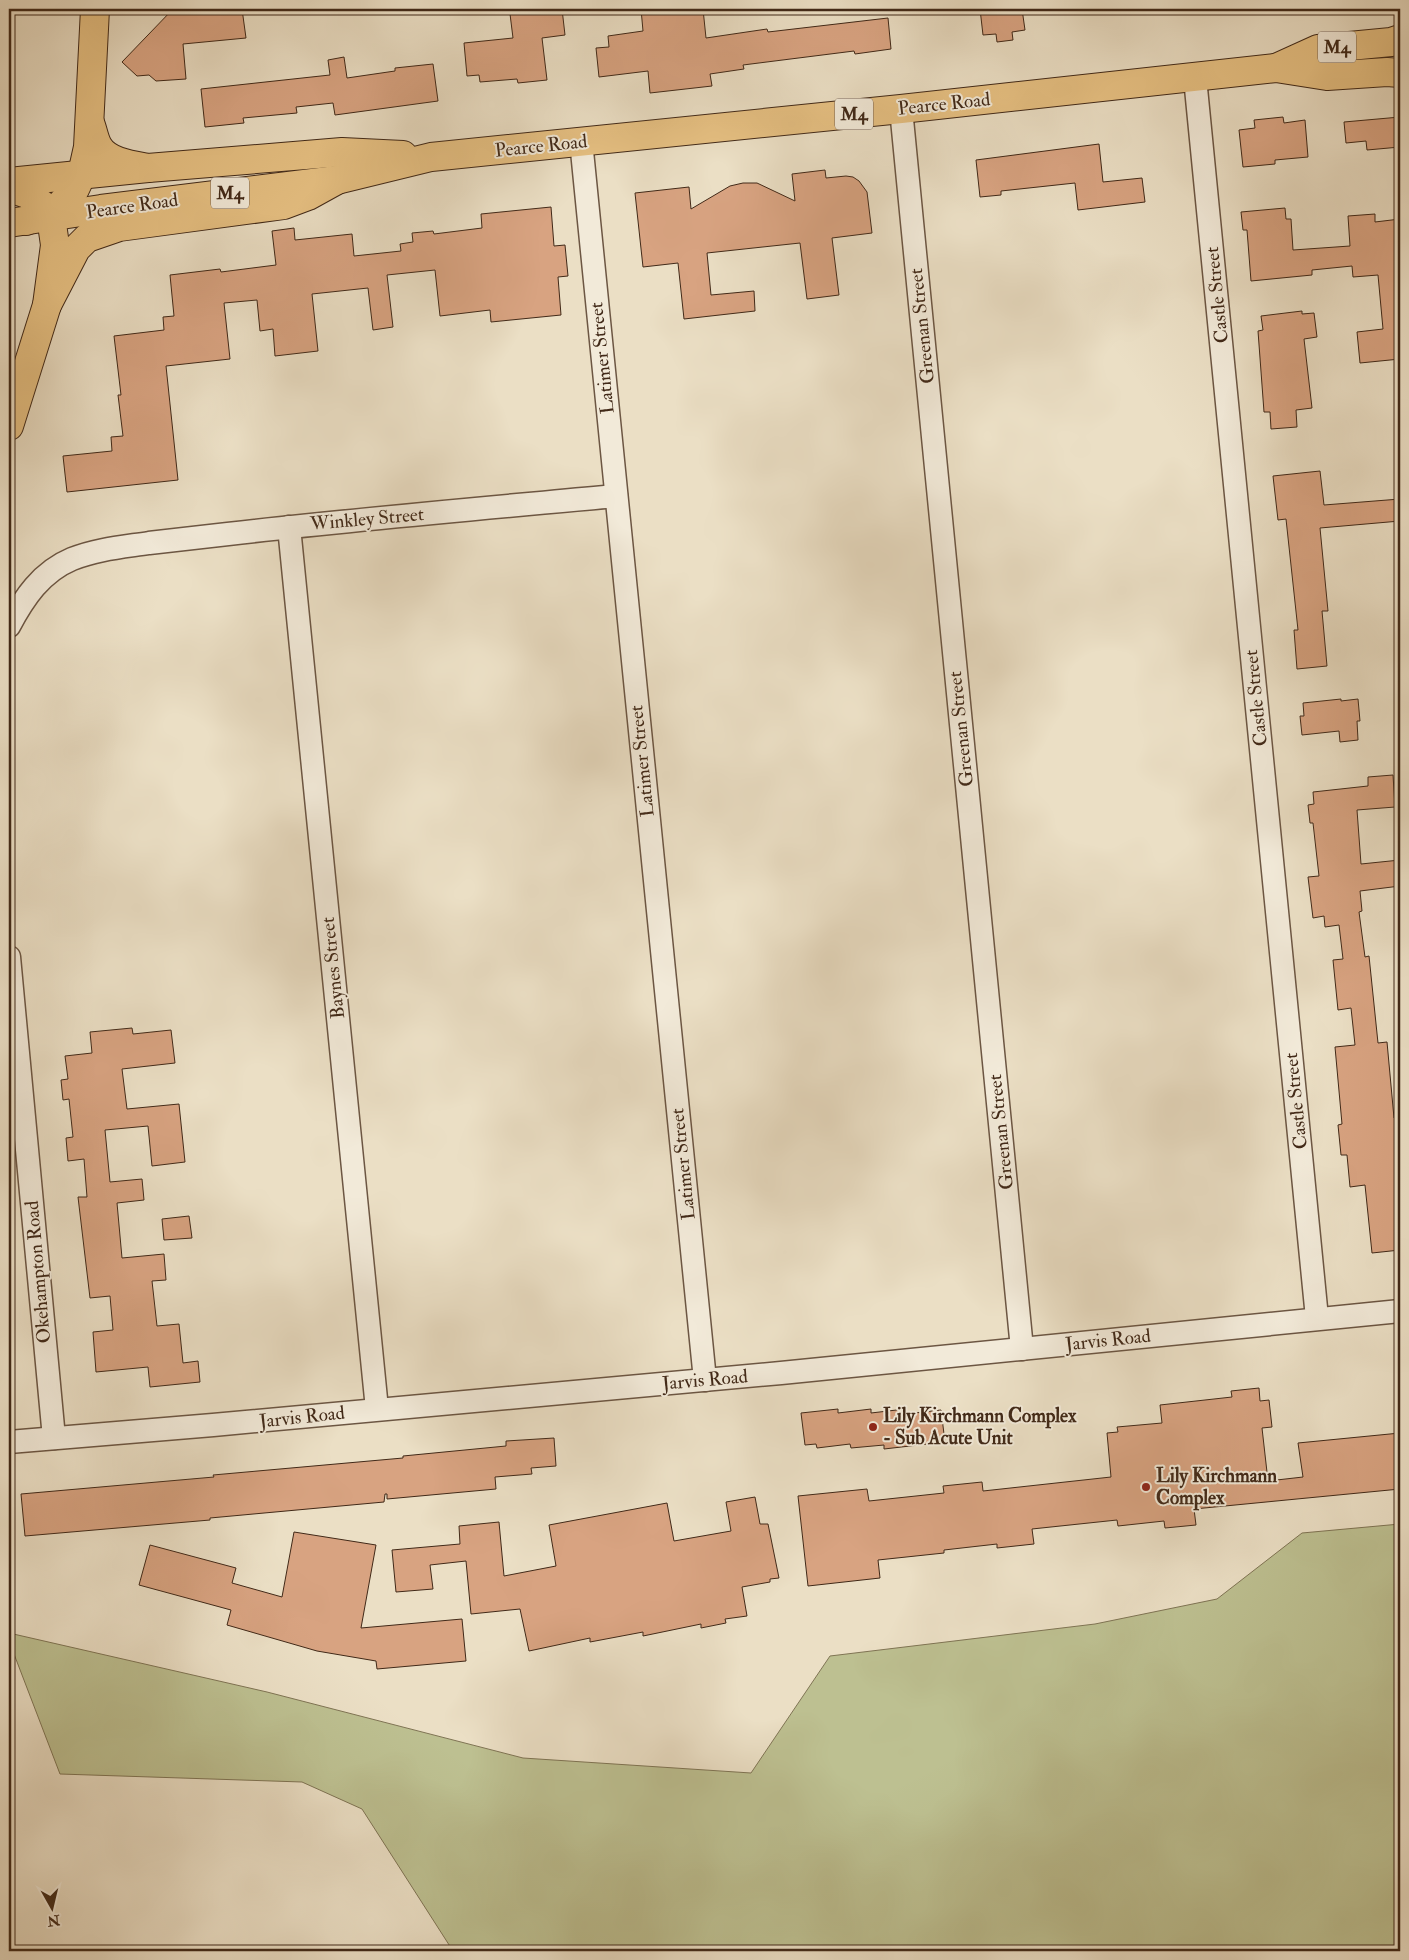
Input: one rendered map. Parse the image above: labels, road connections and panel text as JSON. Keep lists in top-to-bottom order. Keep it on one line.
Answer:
{"streets":{"main road":["M4","Pearce Road"],"street":["Castle Street","Greenan Street","Latimer Street","Winkley Street","Baynes Street","Okehampton Road","Jarvis Road"]},"crossings":[["Pearce Road","Castle Street"],["Pearce Road","Greenan Street"],["Pearce Road","Latimer Street"],["Castle Street","Jarvis Road"],["Greenan Street","Jarvis Road"],["Latimer Street","Winkley Street"],["Latimer Street","Jarvis Road"],["Winkley Street","Baynes Street"],["Baynes Street","Jarvis Road"],["Okehampton Road","Jarvis Road"]],"places":["Lily Kirchmann Complex - Sub Acute Unit","Lily Kirchmann Complex"],"north":"bottom"}
